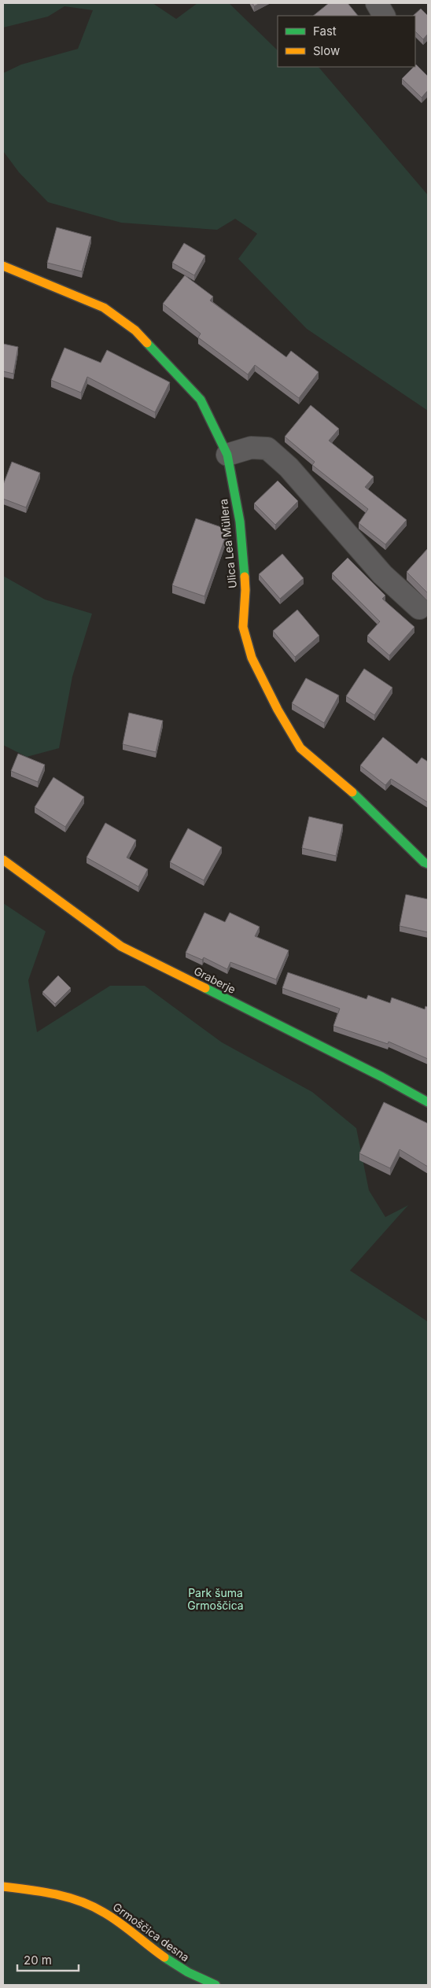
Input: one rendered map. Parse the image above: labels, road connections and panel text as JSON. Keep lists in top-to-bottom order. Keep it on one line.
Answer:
{"streets":{"street":["Ulica Lea Müllera","Graberje","Grmoščica desna"]},"parks":["Park šuma Grmoščica"],"legend":["Fast","Slow"],"scale_bar":"20 m"}
